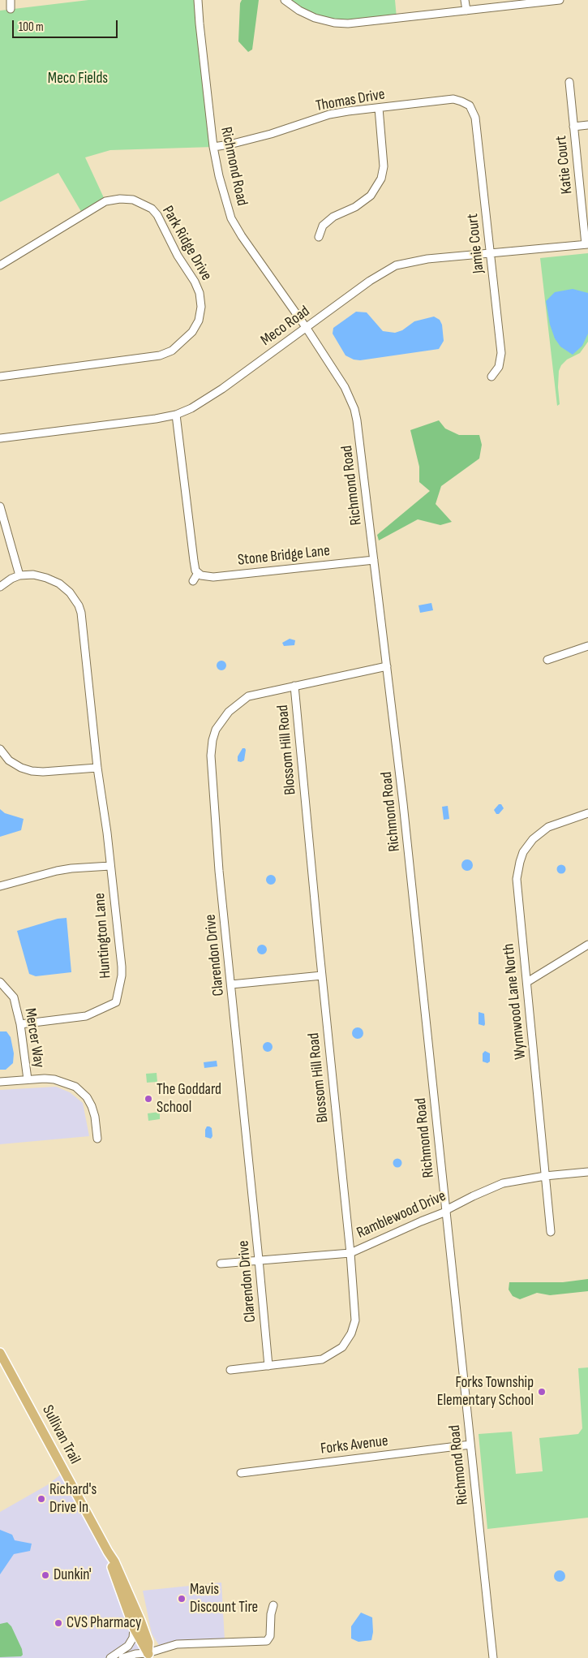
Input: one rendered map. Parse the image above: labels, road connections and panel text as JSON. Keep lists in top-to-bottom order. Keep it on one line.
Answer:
{"streets":{"main road":["Sullivan Trail"],"street":["Thomas Drive","Katie Court","Richmond Road","Park Ridge Drive","Jamie Court","Meco Road","Stone Bridge Lane","Blossom Hill Road","Huntington Lane","Clarendon Drive","Wynnwood Lane North","Mercer Way","Ramblewood Drive","Forks Avenue"]},"crossings":[["Thomas Drive","Richmond Road"],["Thomas Drive","Jamie Court"],["Katie Court","Meco Road"],["Richmond Road","Meco Road"],["Richmond Road","Stone Bridge Lane"],["Richmond Road","Clarendon Drive"],["Richmond Road","Ramblewood Drive"],["Richmond Road","Forks Avenue"],["Jamie Court","Meco Road"],["Blossom Hill Road","Clarendon Drive"],["Blossom Hill Road","Ramblewood Drive"],["Huntington Lane","Mercer Way"],["Clarendon Drive","Ramblewood Drive"],["Wynnwood Lane North","Ramblewood Drive"]],"parks":["Meco Fields"],"places":["The Goddard School","Forks Township Elementary School","Richard's Drive In","Dunkin'","Mavis Discount Tire","CVS Pharmacy"],"scale_bar":"100 m"}
